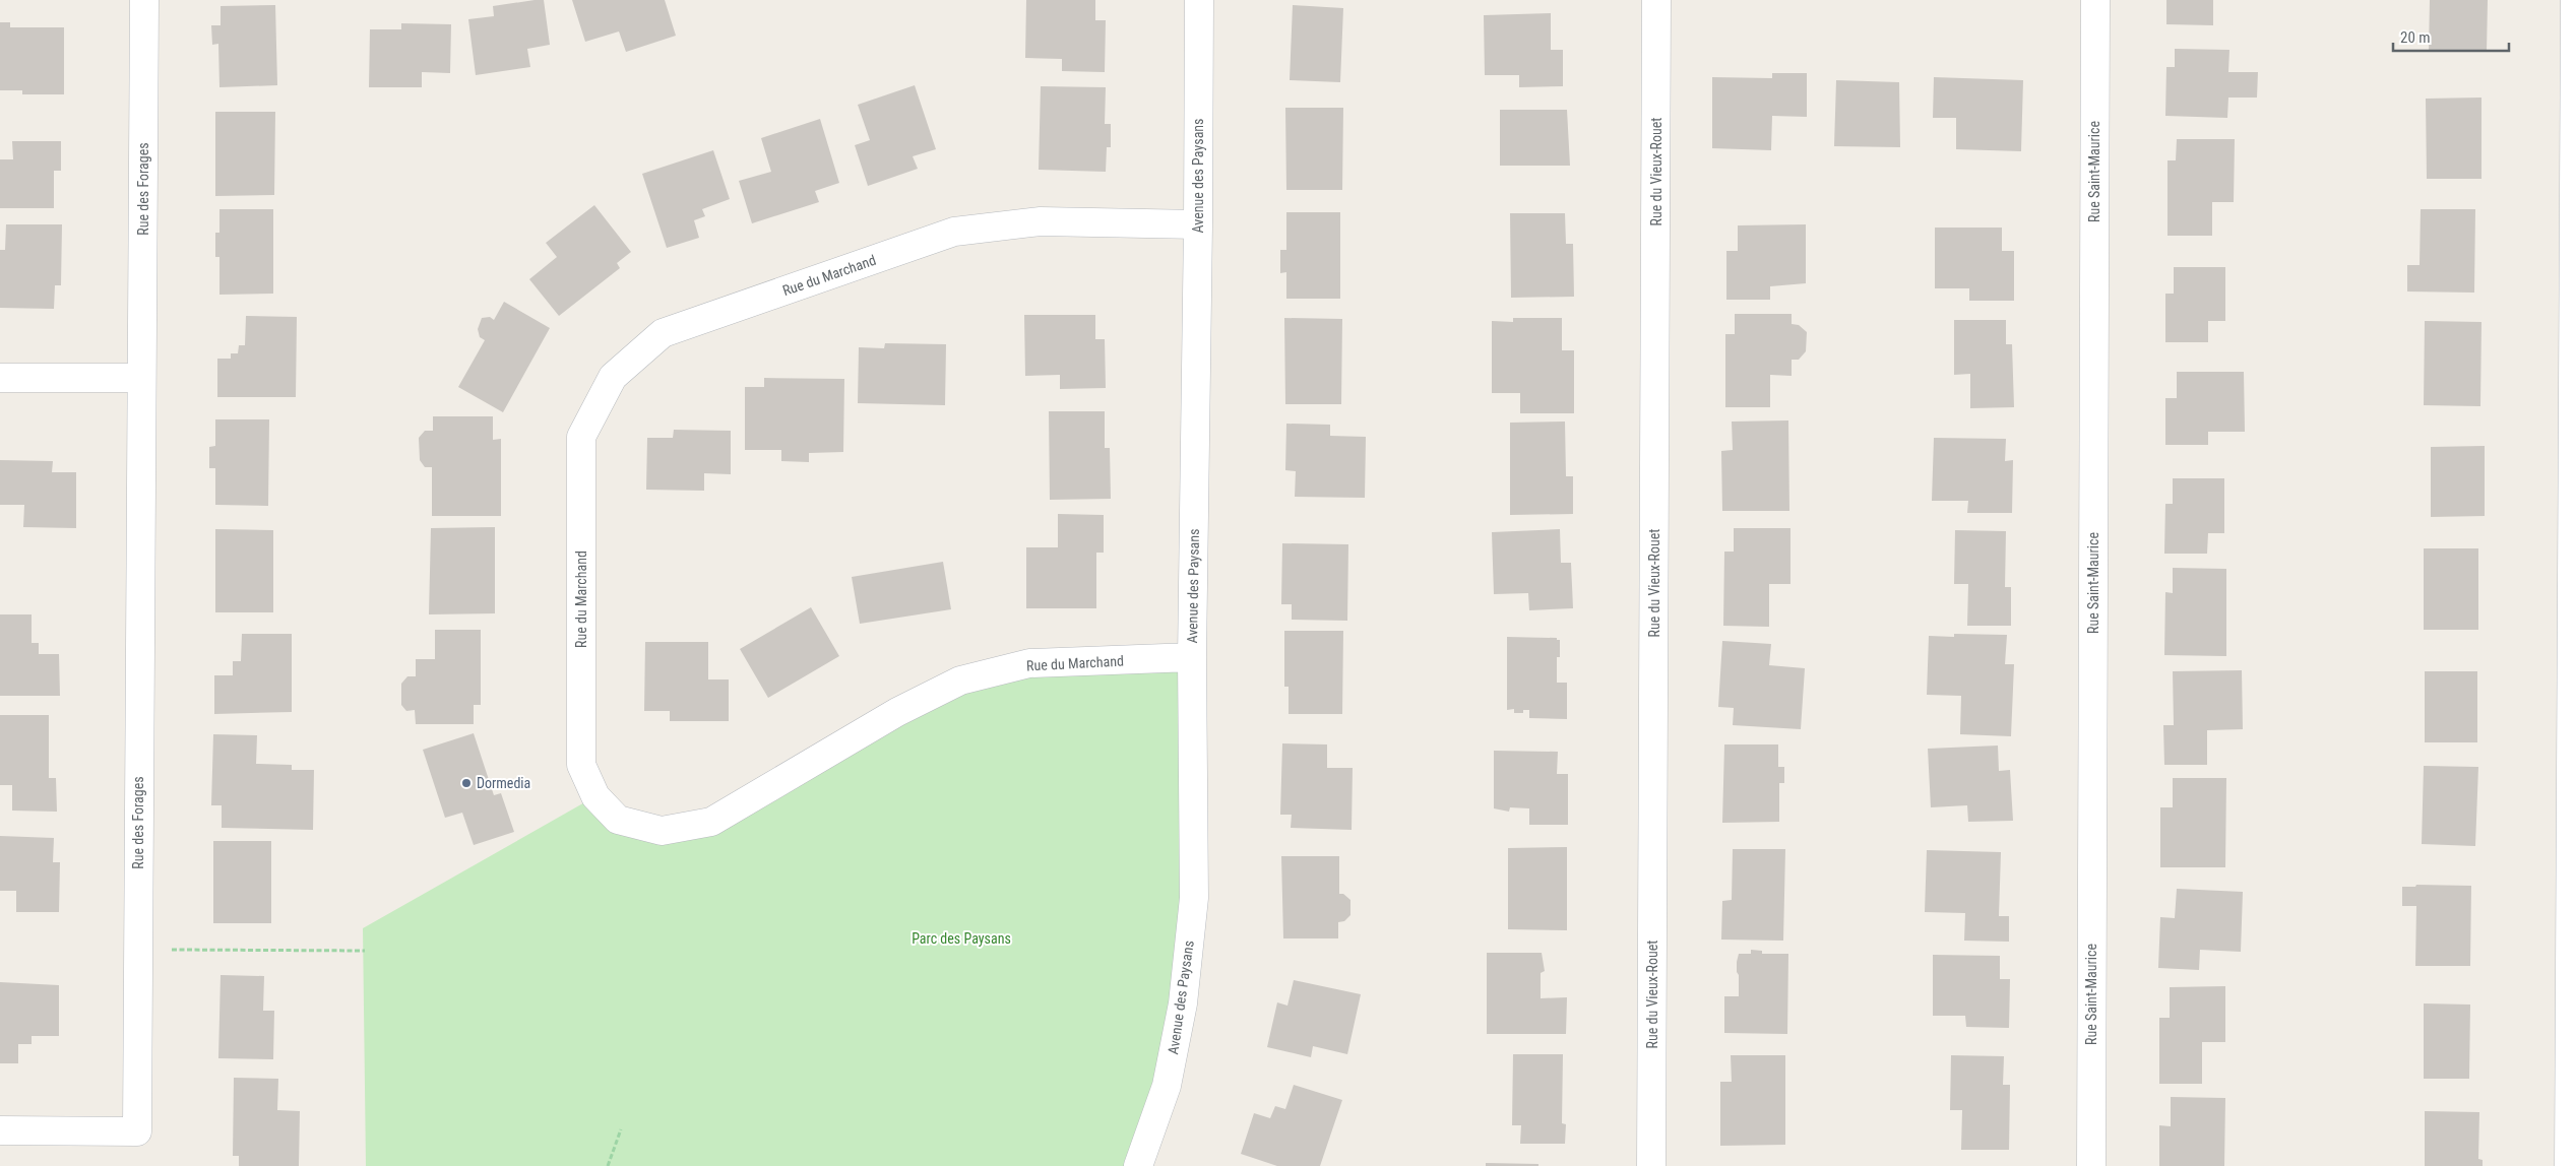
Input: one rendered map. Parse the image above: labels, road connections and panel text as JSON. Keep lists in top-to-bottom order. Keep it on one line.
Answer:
{"streets":{"street":["Rue du Vieux-Rouet","Rue Saint-Maurice","Avenue des Paysans","Rue des Forages","Rue du Marchand"]},"crossings":[["Avenue des Paysans","Rue du Marchand"]],"parks":["Parc des Paysans"],"places":["Dormedia"],"scale_bar":"20 m"}
